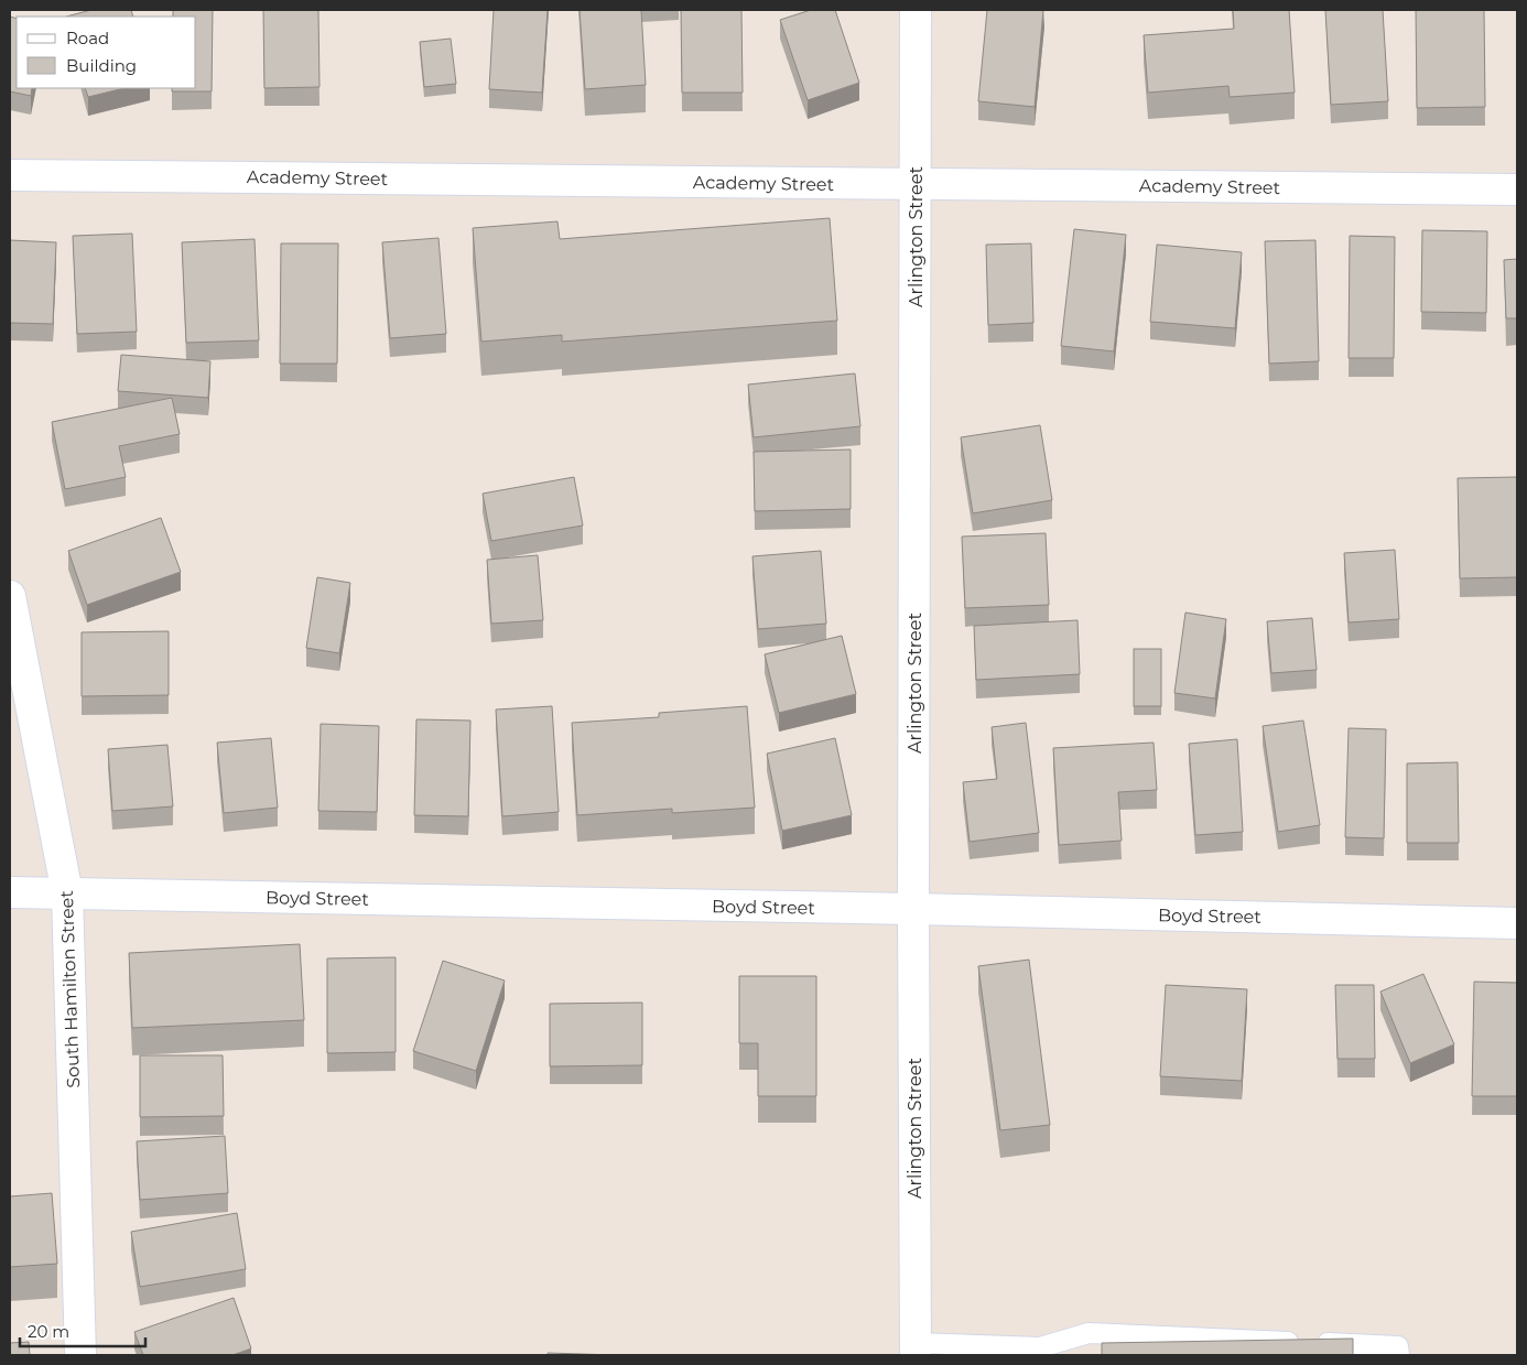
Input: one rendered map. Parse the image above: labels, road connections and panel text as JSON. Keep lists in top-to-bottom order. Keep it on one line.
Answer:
{"streets":{"street":["Academy Street","Arlington Street","Boyd Street","South Hamilton Street"]},"crossings":[["Academy Street","Arlington Street"],["Arlington Street","Boyd Street"],["Boyd Street","South Hamilton Street"]],"legend":["Road","Building"],"scale_bar":"20 m"}
